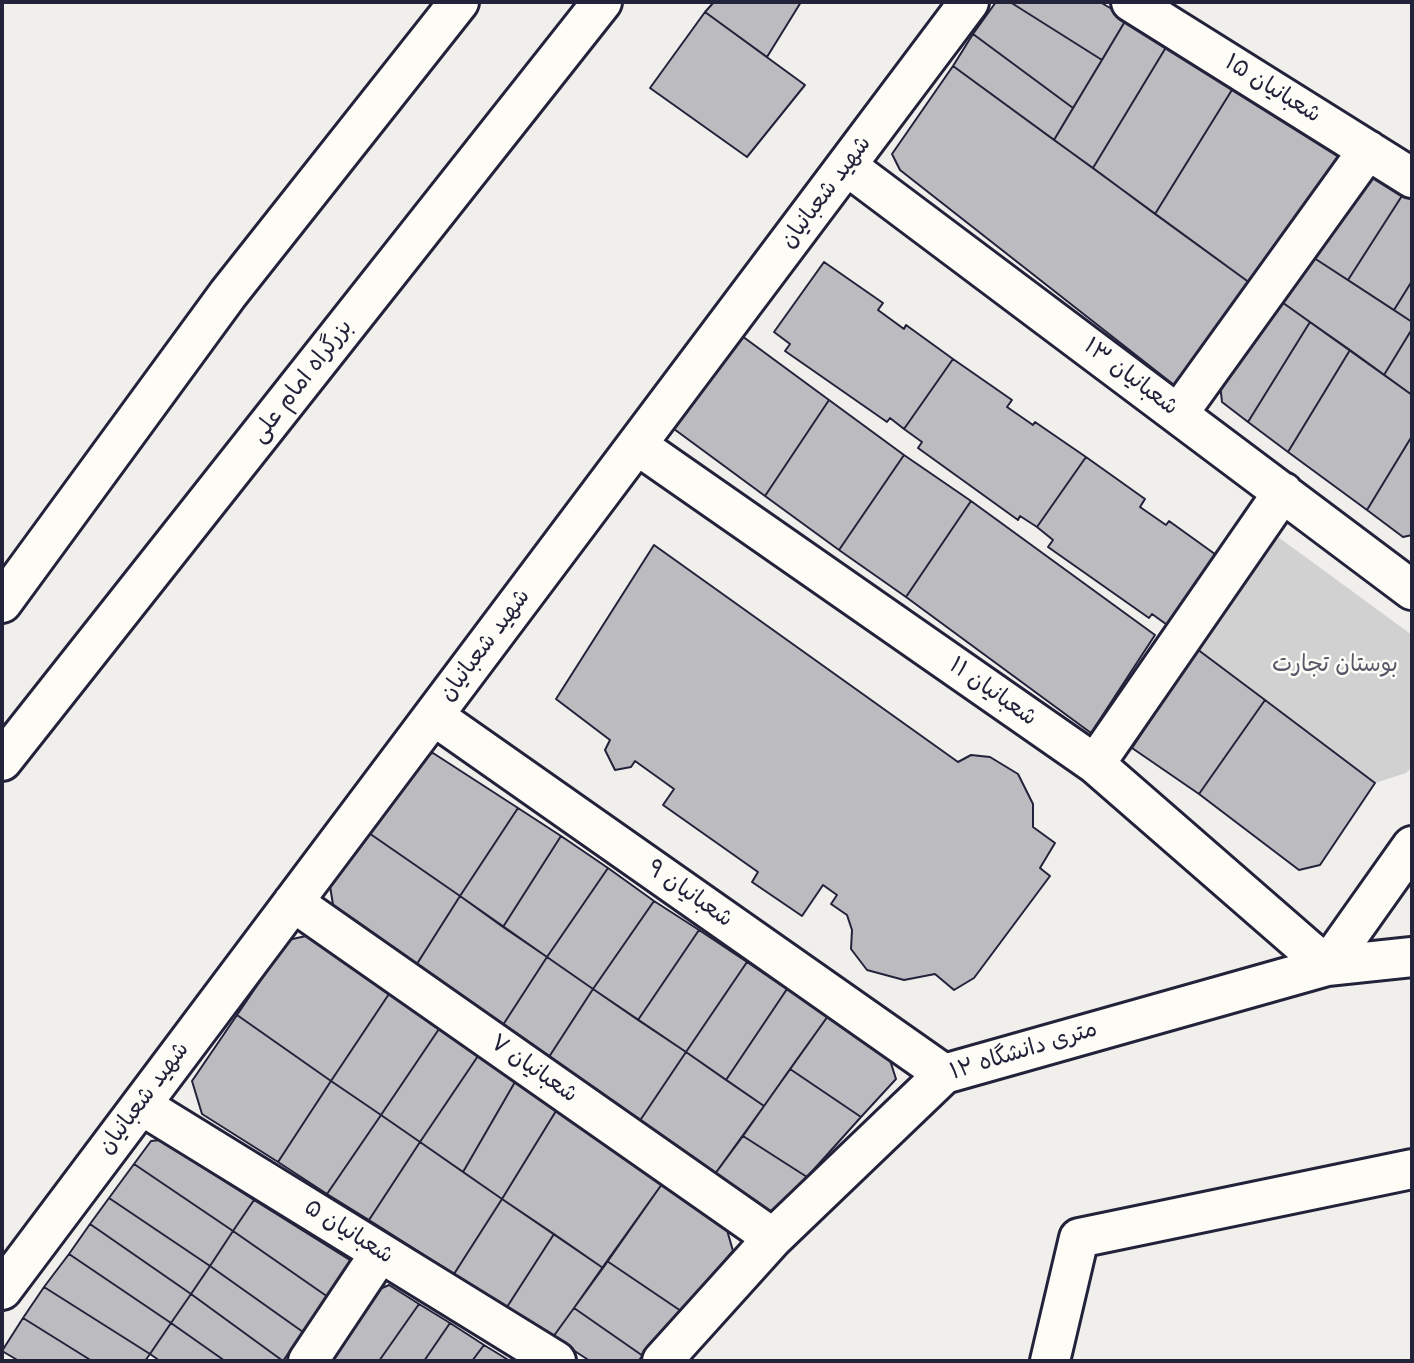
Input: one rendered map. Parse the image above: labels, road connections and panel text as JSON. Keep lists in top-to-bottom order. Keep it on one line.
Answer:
{"streets":{"main road":["شعبانیان ۱۵","شهید شعبانیان","شعبانیان ۱۳","بزرگراه امام علی","شعبانیان ۱۱","شعبانیان ۹","۱۲ متری دانشگاه","شعبانیان ۷","شعبانیان ۵"]},"crossings":[["شهید شعبانیان","شعبانیان ۱۳"],["شهید شعبانیان","شعبانیان ۱۱"],["شهید شعبانیان","شعبانیان ۹"],["شهید شعبانیان","شعبانیان ۷"],["شهید شعبانیان","شعبانیان ۵"],["شعبانیان ۱۱","۱۲ متری دانشگاه"],["شعبانیان ۹","۱۲ متری دانشگاه"],["۱۲ متری دانشگاه","شعبانیان ۷"]],"parks":["بوستان تجارت"]}
